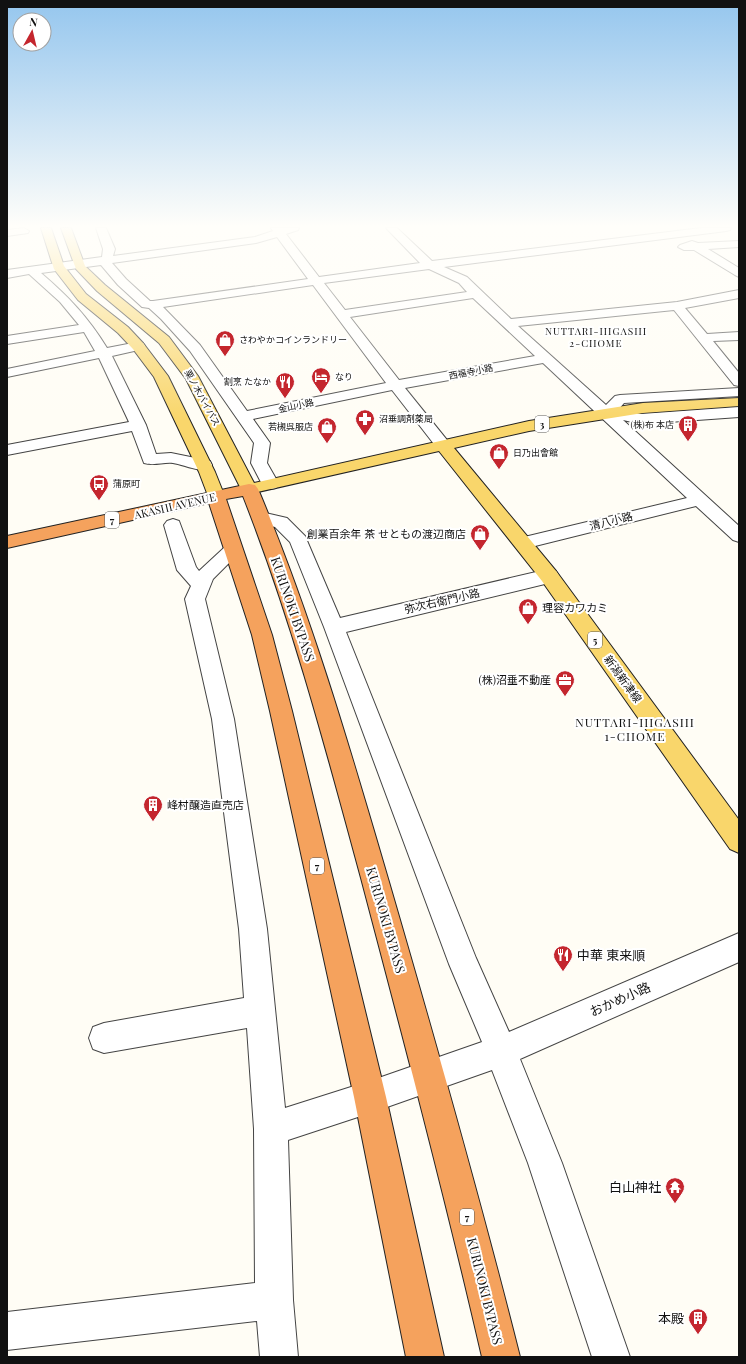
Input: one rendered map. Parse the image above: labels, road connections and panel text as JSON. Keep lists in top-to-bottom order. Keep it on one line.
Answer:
{"streets":{"highway":["AKASHI AVENUE","7","KURINOKI BYPASS"],"main road":["栗ノ木バイパス","3","5","新潟新津線"],"street":["西福寺小路","金山小路","清八小路","弥次右衛門小路","おかめ小路"]},"crossings":[["西福寺小路","金山小路"],["栗ノ木バイパス","3"],["栗ノ木バイパス","AKASHI AVENUE"],["栗ノ木バイパス","KURINOKI BYPASS"],["3","AKASHI AVENUE"],["3","KURINOKI BYPASS"],["3","新潟新津線"],["AKASHI AVENUE","7"],["AKASHI AVENUE","KURINOKI BYPASS"],["7","おかめ小路"],["清八小路","新潟新津線"],["弥次右衛門小路","新潟新津線"],["KURINOKI BYPASS","おかめ小路"]],"districts":["NUTTARI-HIGASHI 2-CHOME","NUTTARI-HIGASHI 1-CHOME"],"places":{"shop":["さわやかコインランドリー","若槻呉服店","日乃出會館","創業百余年 茶 せともの渡辺商店","理容カワカミ"],"hotel":["なり"],"restaurant":["割烹 たなか","中華 東来順"],"pharmacy":["沼垂調剤薬局"],"building":["(株)布 本店","峰村醸造直売店","本殿"],"bus stop":["蒲原町"],"office":["(株)沼垂不動産"],"temple":["白山神社"]},"north":"top"}
